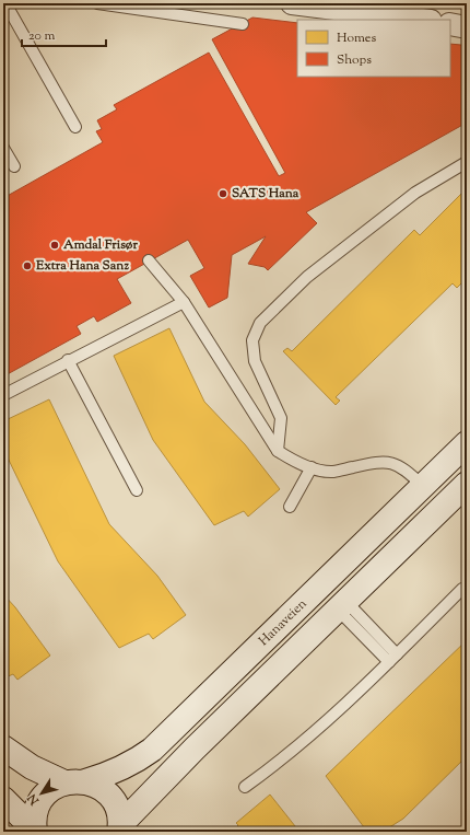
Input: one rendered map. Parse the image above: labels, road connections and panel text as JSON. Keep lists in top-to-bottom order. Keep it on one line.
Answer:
{"streets":{"main road":["Hanaveien"]},"places":["SATS Hana","Amdal Frisør","Extra Hana Sanz"],"legend":["Homes","Shops"],"scale_bar":"20 m","north":"bottom left"}
